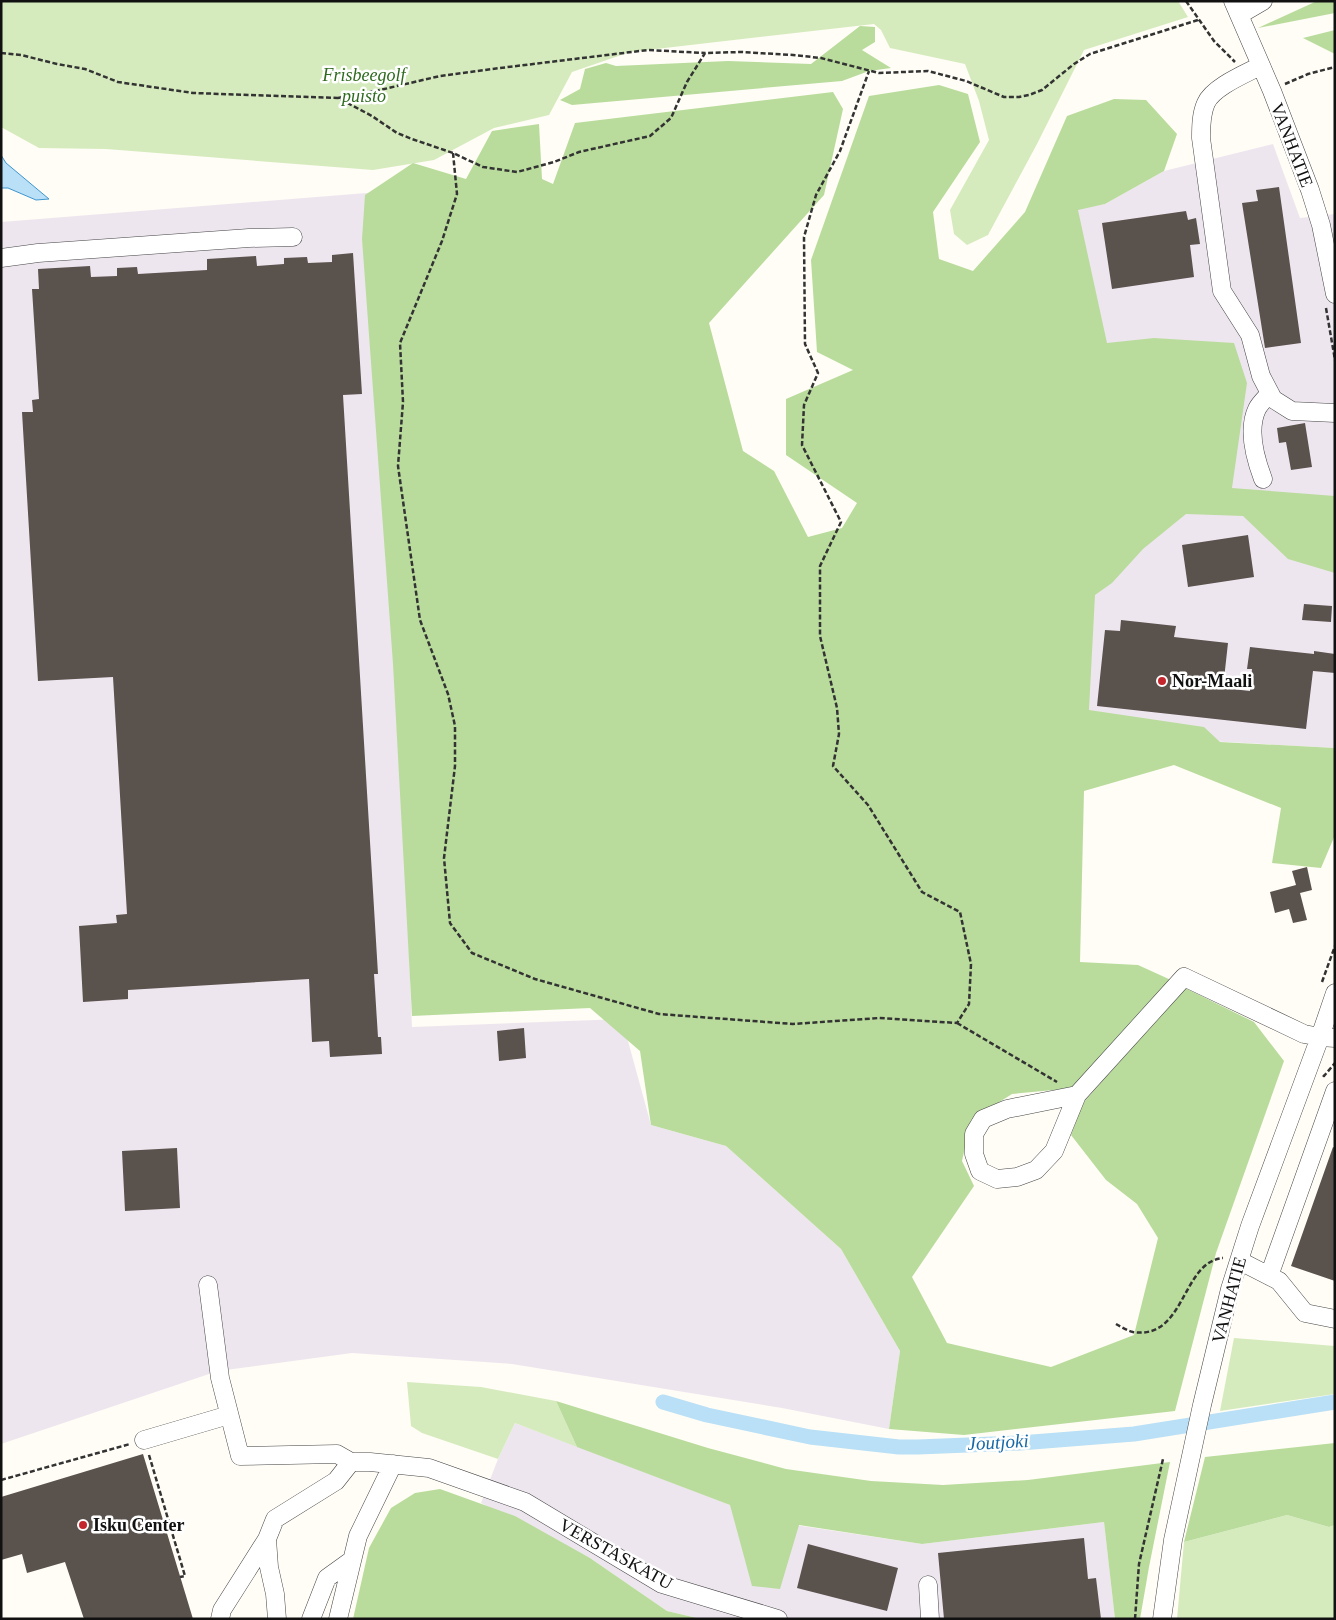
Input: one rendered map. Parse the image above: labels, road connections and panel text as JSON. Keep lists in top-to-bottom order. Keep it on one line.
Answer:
{"streets":{"street":["VANHATIE","VERSTASKATU"]},"water":["Joutjoki"],"parks":["Frisbeegolf puisto"],"places":["Nor-Maali","Isku Center"]}
